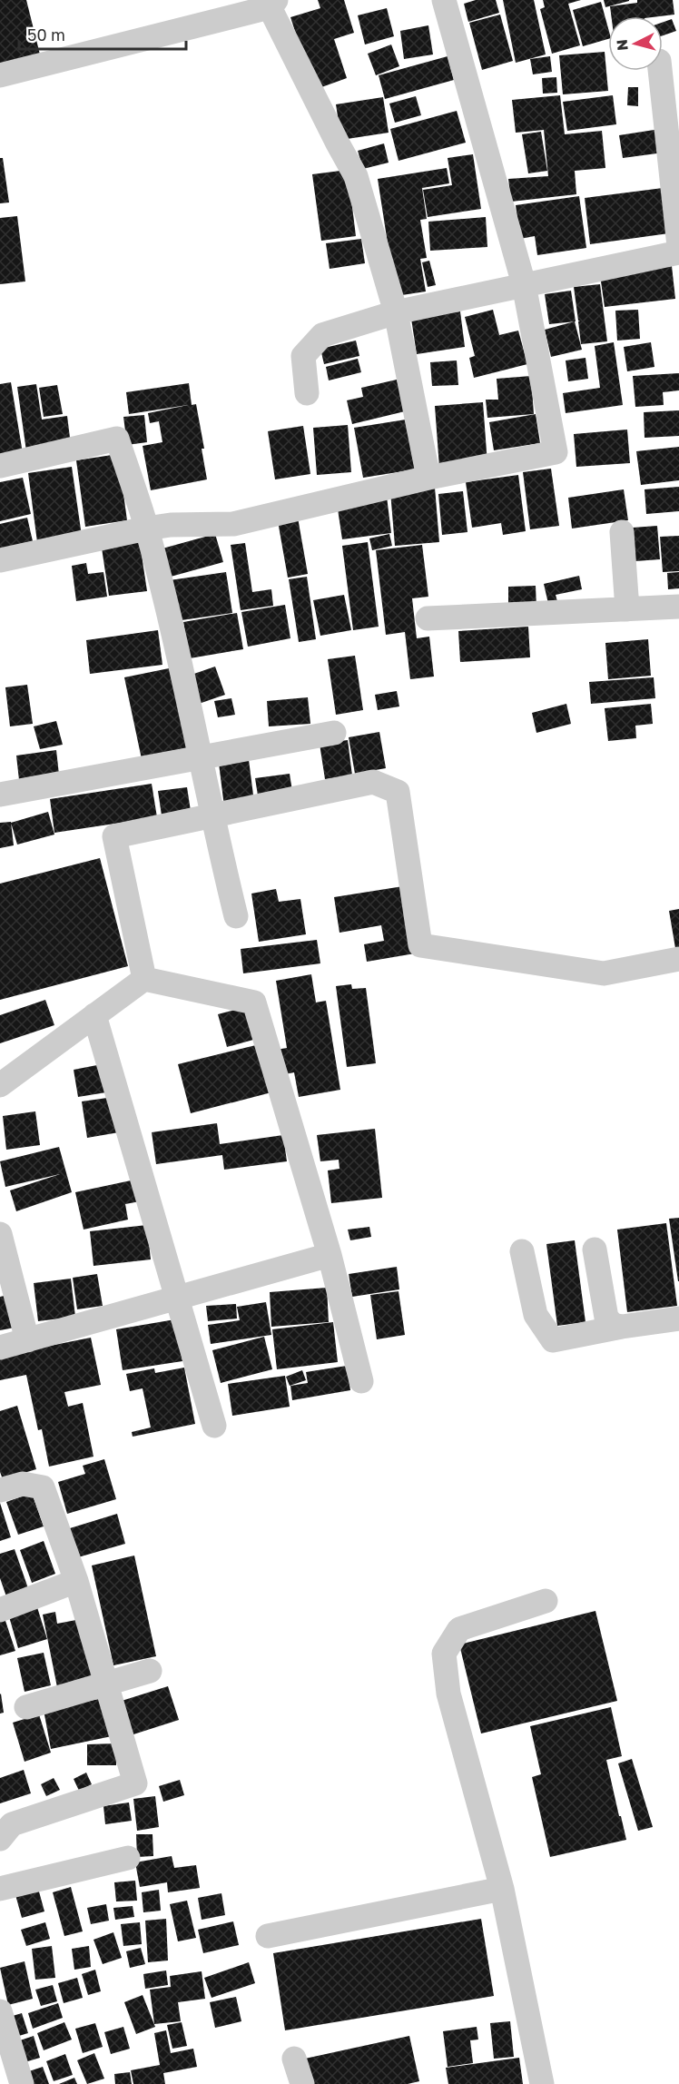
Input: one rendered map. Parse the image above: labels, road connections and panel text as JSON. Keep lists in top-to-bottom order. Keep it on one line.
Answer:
{"scale_bar":"50 m","north":"left"}
